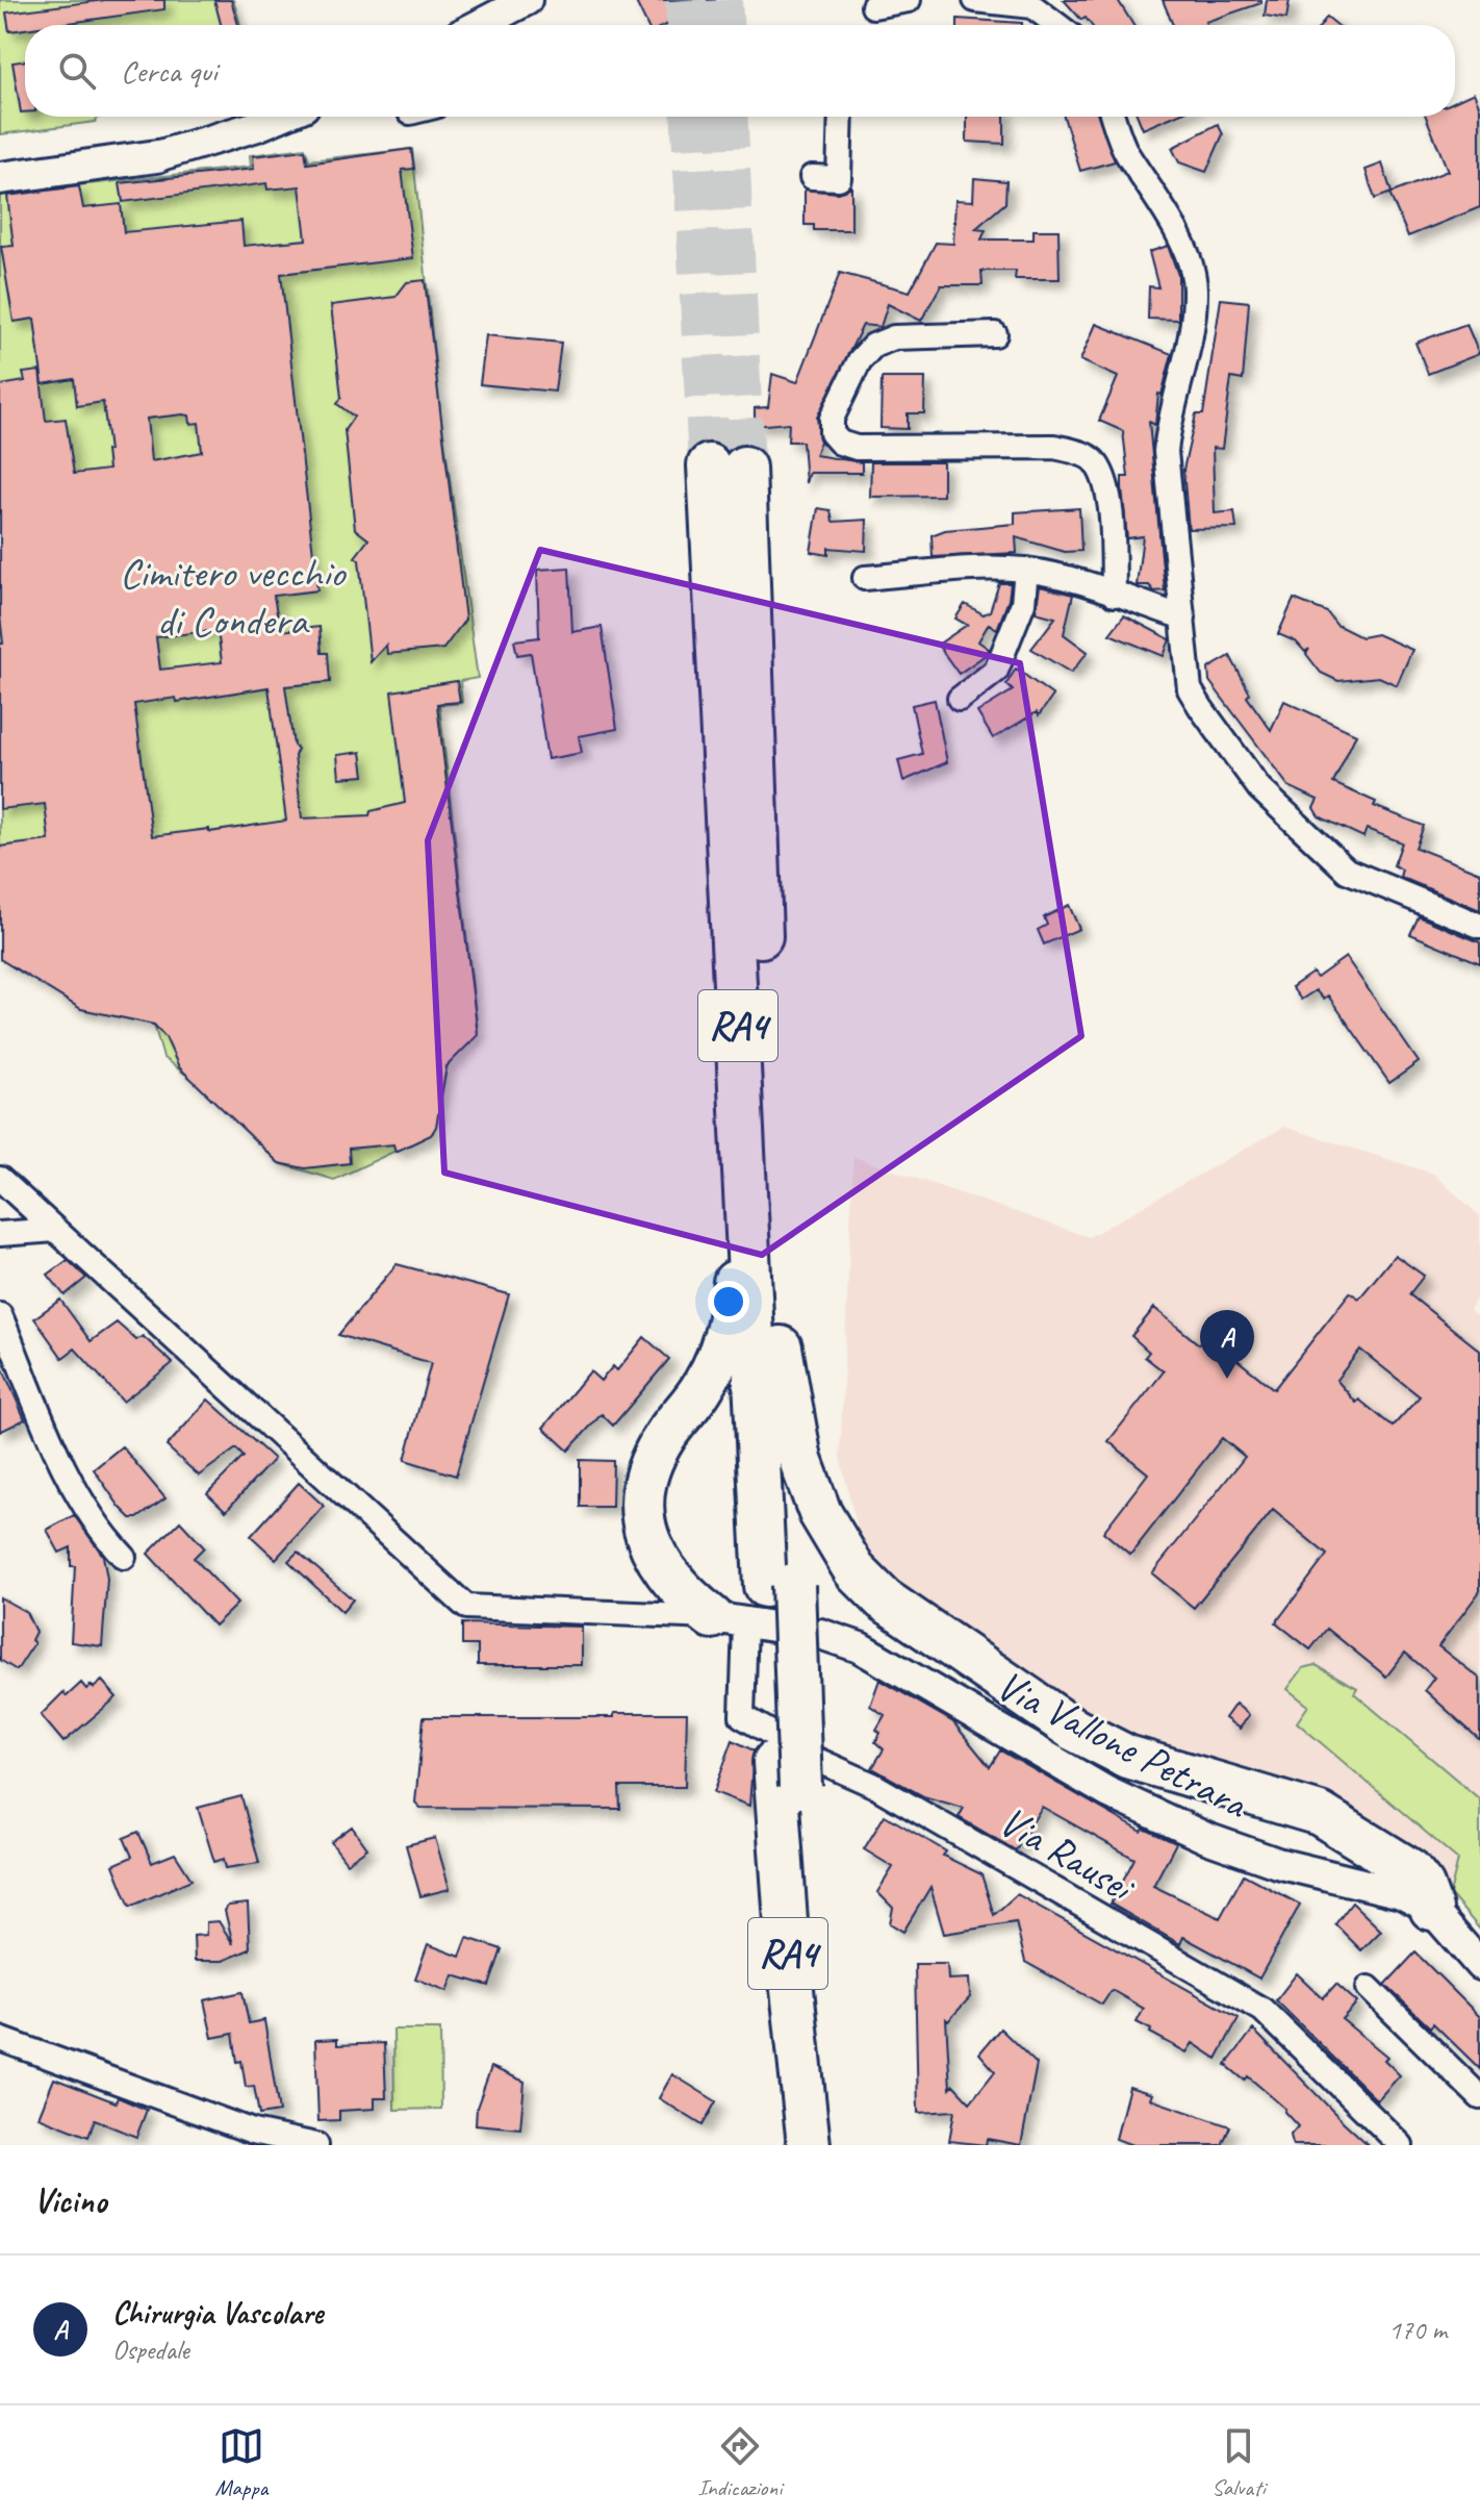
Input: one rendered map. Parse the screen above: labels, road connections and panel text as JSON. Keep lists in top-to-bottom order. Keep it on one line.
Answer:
{"streets":{"highway":["RA4"],"street":["Via Vallone Petrara","Via Rausei"]},"crossings":[["Via Vallone Petrara","Via Rausei"]],"parks":["Cimitero vecchio di Condera"],"page":{"search":"Cerca qui","pins":"A","heading":"Vicino","list":[{"mark":"A","name":"Chirurgia Vascolare","note":"Ospedale","value":"170 m"}],"nav":["Mappa","Indicazioni","Salvati"]}}
